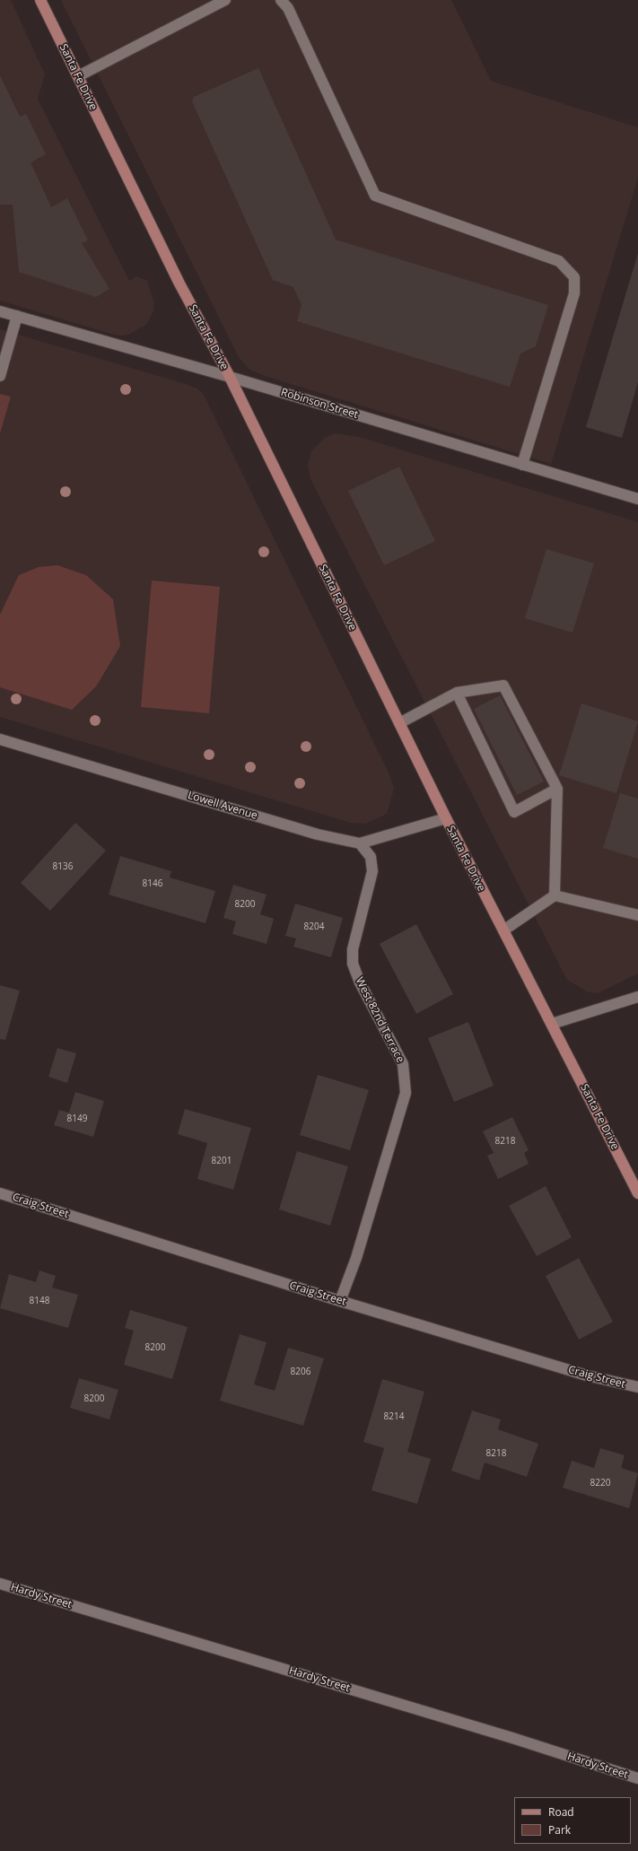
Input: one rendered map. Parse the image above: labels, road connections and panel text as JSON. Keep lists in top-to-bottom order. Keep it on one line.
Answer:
{"streets":{"main road":["Santa Fe Drive"],"street":["Robinson Street","Lowell Avenue","West 82nd Terrace","Craig Street","Hardy Street"]},"crossings":[["Santa Fe Drive","Robinson Street"],["Santa Fe Drive","Lowell Avenue"],["Lowell Avenue","West 82nd Terrace"],["West 82nd Terrace","Craig Street"]],"house_numbers":["8136","8146","8200","8204","8149","8218","8201","8148","8200","8206","8200","8214","8218","8220"],"legend":["Road","Park"]}
